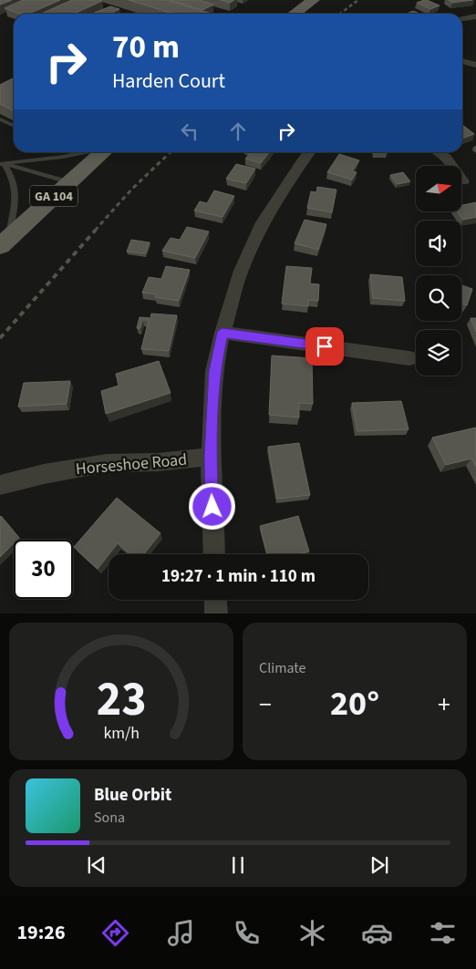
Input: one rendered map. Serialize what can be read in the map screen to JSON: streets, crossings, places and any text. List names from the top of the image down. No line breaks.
{"streets":{"main road":["GA 104"],"street":["Horseshoe Road"]},"north":"right","page":{"turn":["70 m","Harden Court"],"limit":"30","trip":"19:27 · 1 min · 110 m","tile":"Climate","heat":["−","20°","+"],"song":["Blue Orbit","Sona"],"tabs":"19:26","gauge":["23","km/h"]}}
